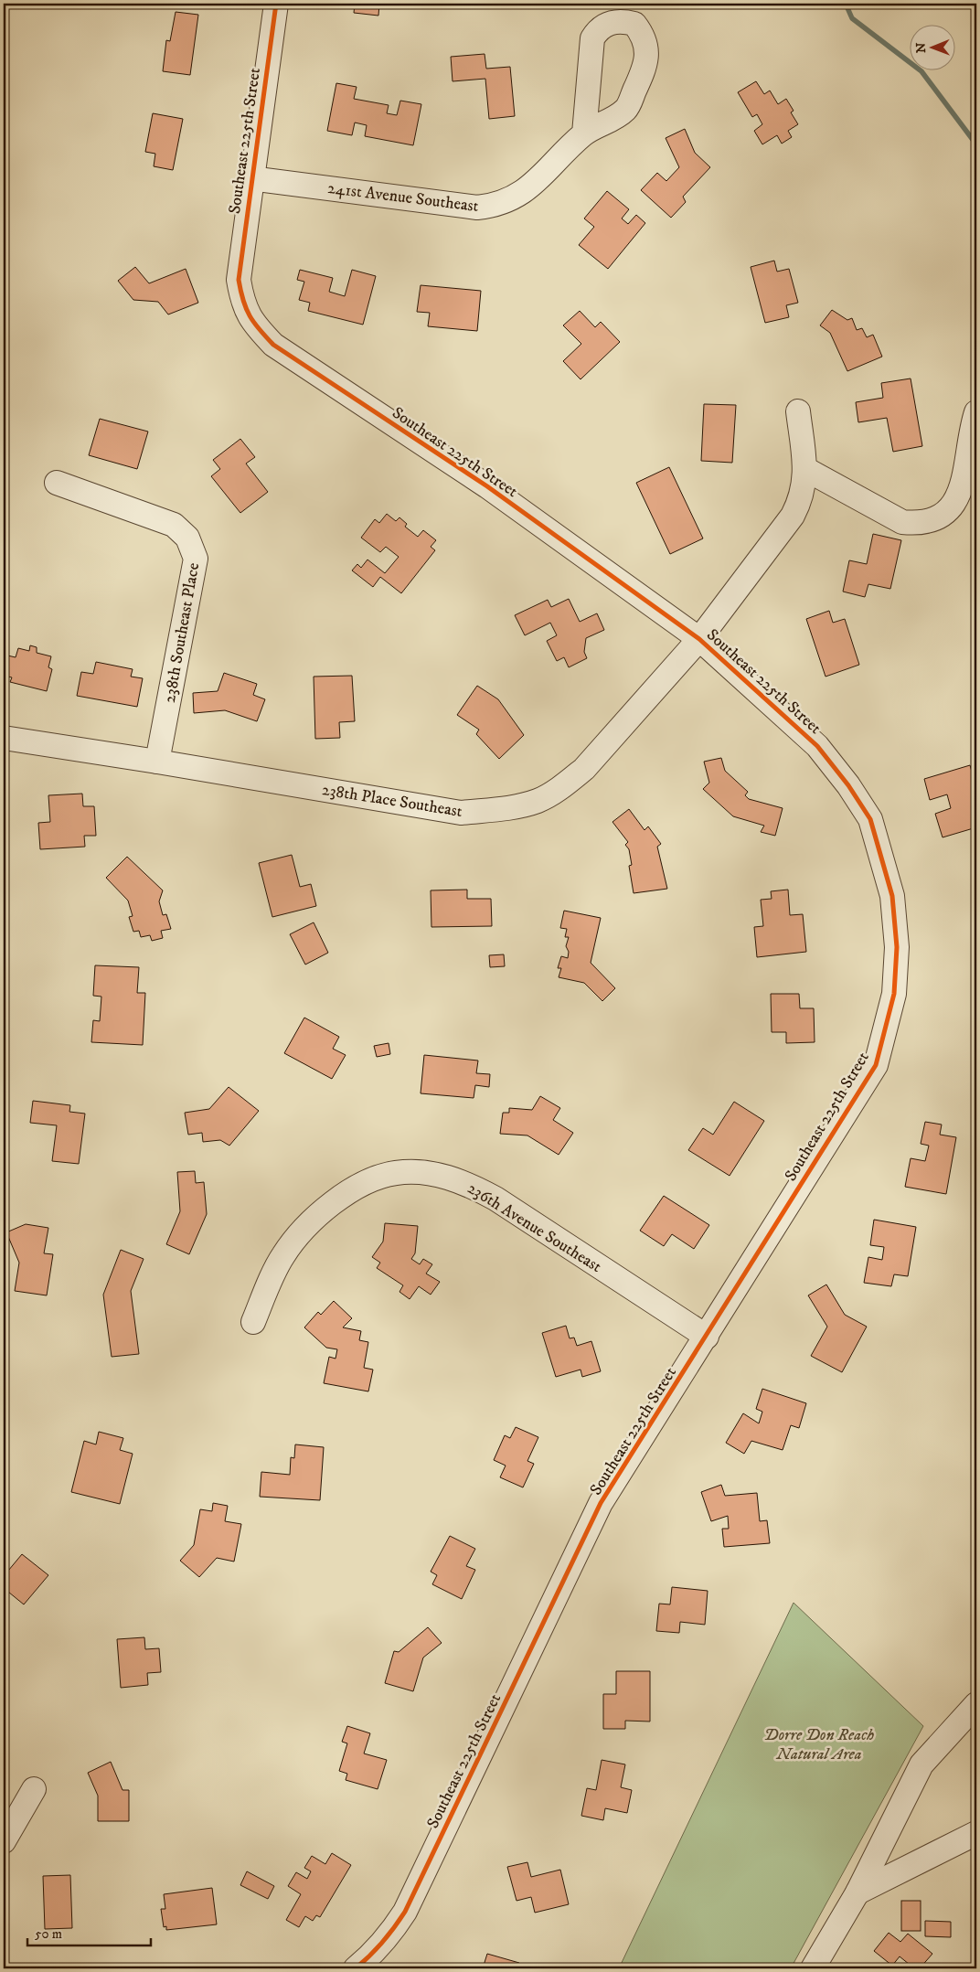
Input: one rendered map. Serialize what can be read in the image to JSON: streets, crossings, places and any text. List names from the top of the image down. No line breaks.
{"streets":{"street":["Southeast 225th Street","241st Avenue Southeast","238th Southeast Place","238th Place Southeast","236th Avenue Southeast"]},"crossings":[["Southeast 225th Street","241st Avenue Southeast"],["Southeast 225th Street","238th Place Southeast"],["Southeast 225th Street","236th Avenue Southeast"],["238th Southeast Place","238th Place Southeast"]],"parks":["Dorre Don Reach Natural Area"],"scale_bar":"50 m","north":"left"}
